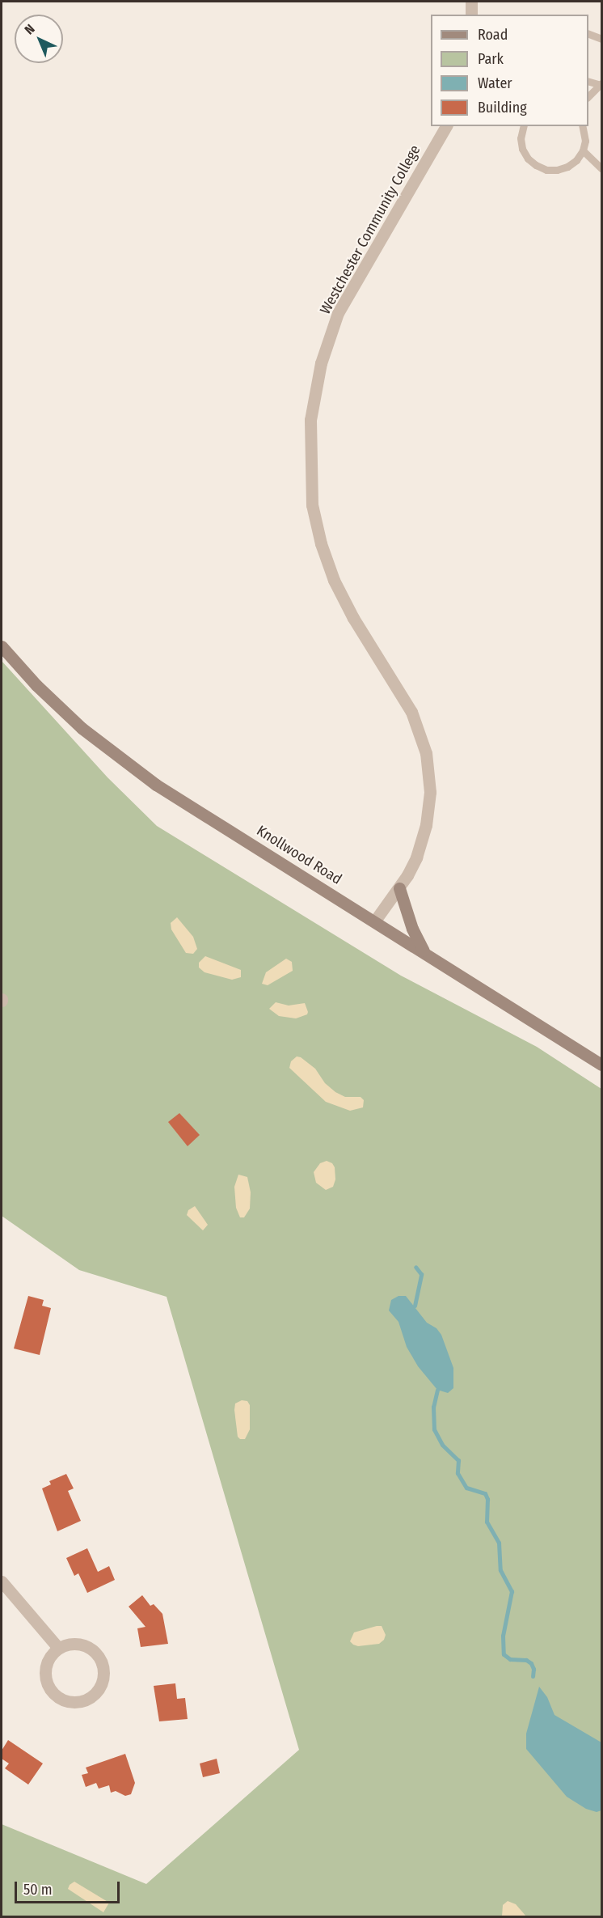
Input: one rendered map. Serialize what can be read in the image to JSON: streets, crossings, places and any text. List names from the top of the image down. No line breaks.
{"streets":{"main road":["Knollwood Road"],"street":["Westchester Community College"]},"crossings":[["Westchester Community College","Knollwood Road"]],"legend":["Road","Park","Water","Building"],"scale_bar":"50 m","north":"top left"}
